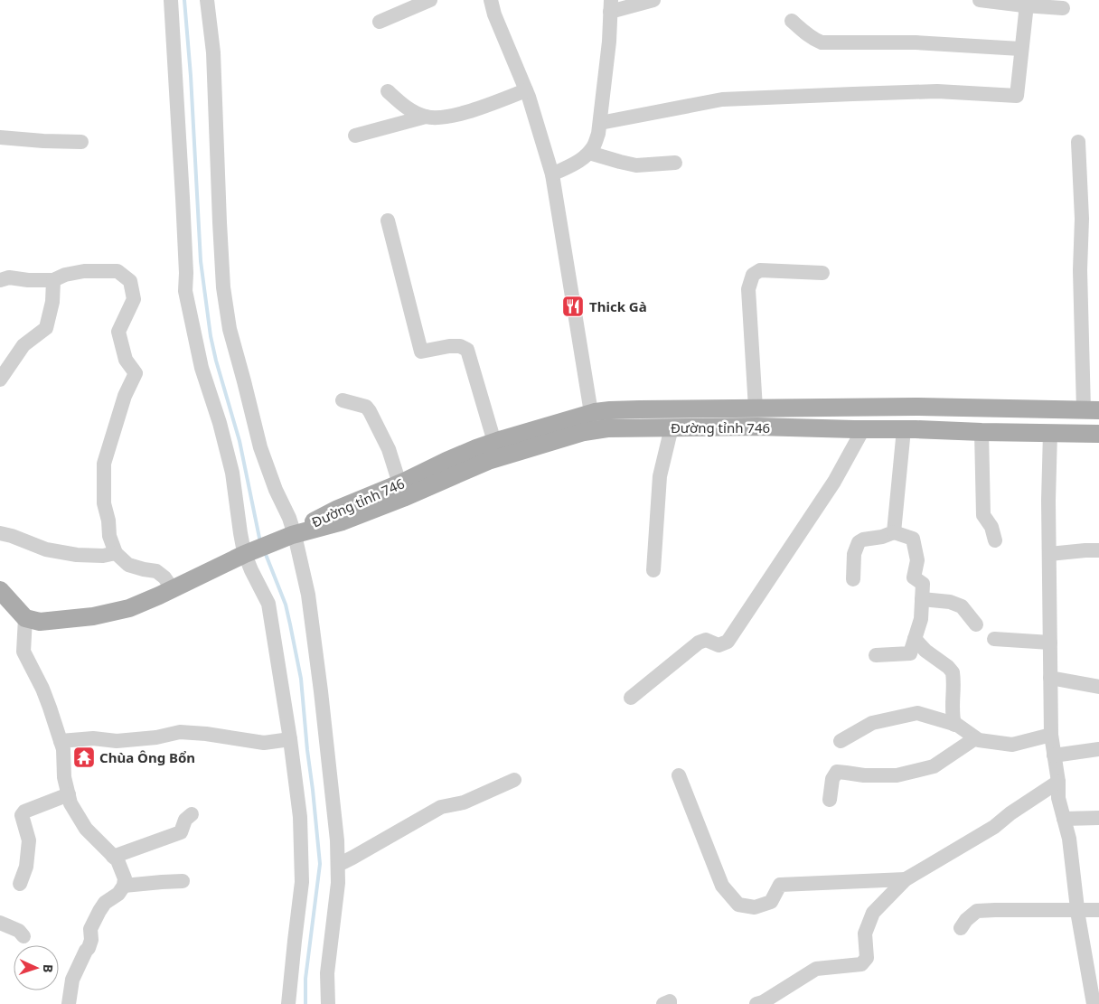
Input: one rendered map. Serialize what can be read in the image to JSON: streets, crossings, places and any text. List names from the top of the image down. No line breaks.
{"streets":{"main road":["Đường tỉnh 746"]},"places":{"restaurant":["Thick Gà"],"temple":["Chùa Ông Bổn"]},"north":"right"}
